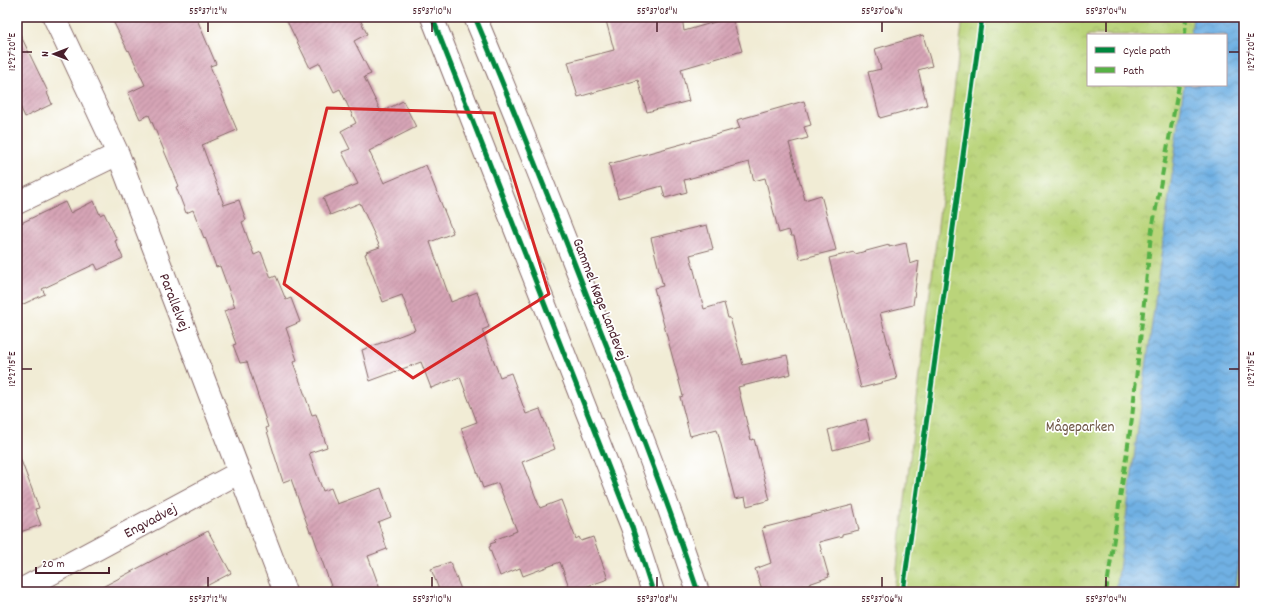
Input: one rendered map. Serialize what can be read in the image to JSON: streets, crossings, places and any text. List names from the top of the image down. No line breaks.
{"streets":{"main road":["Gammel Køge Landevej","Parallelvej","Engvadvej"]},"crossings":[["Parallelvej","Engvadvej"]],"parks":["Mågeparken"],"legend":["Cycle path","Path"],"scale_bar":"20 m","north":"left","coordinates":["55°37'12\"N","55°37'10\"N","55°37'08\"N","55°37'06\"N","55°37'04\"N","12°27'20\"E","12°27'15\"E"]}
